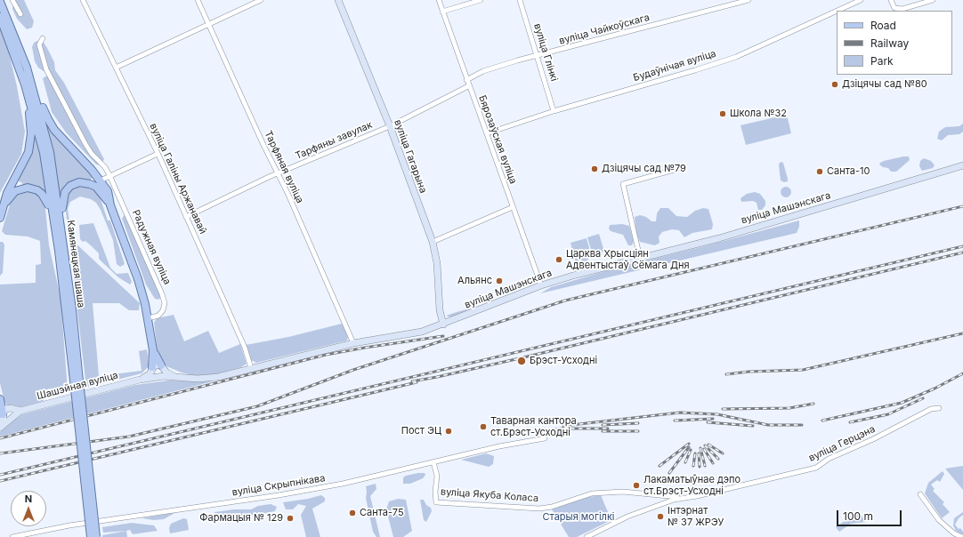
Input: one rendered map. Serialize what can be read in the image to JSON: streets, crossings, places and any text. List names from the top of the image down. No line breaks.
{"streets":{"main road":["вуліца Гагарына","вуліца Машэнскага","Камянецкая шаша","Шашэйная вуліца"],"street":["вуліца Чайкоўскага","вуліца Глінкі","Будаўнічая вуліца","Бярозаўская вуліца","Тарфяны завулак","Тарфяная вуліца","вуліца Галіны Аржанавай","Радужная вуліца","вуліца Герцэна","вуліца Скрыпнікава","вуліца Якуба Коласа"]},"crossings":[["вуліца Чайкоўскага","вуліца Глінкі"],["вуліца Чайкоўскага","Бярозаўская вуліца"],["вуліца Глінкі","Будаўнічая вуліца"],["Будаўнічая вуліца","Бярозаўская вуліца"],["Бярозаўская вуліца","Тарфяны завулак"],["Бярозаўская вуліца","вуліца Машэнскага"],["Тарфяны завулак","вуліца Гагарына"],["Тарфяны завулак","Тарфяная вуліца"],["Тарфяны завулак","вуліца Галіны Аржанавай"],["вуліца Гагарына","вуліца Машэнскага"],["Тарфяная вуліца","вуліца Машэнскага"],["вуліца Галіны Аржанавай","вуліца Машэнскага"],["вуліца Машэнскага","Шашэйная вуліца"],["вуліца Герцэна","вуліца Якуба Коласа"],["вуліца Скрыпнікава","вуліца Якуба Коласа"]],"parks":["Старыя могілкі"],"places":["Дзіцячы сад №80","Школа №32","Дзіцячы сад №79","Санта-10","Царква Хрысціян Адвентыстаў Сёмага Дня","Альянс","Брэст-Усходні","Таварная кантора ст.Брэст-Усходні","Пост ЭЦ","Лакаматыўнае дэпо ст.Брэст-Усходні","Санта-75","Інтэрнат № 37 ЖРЭУ","Фармацыя № 129"],"legend":["Road","Railway","Park"],"scale_bar":"100 m","north":"top"}
